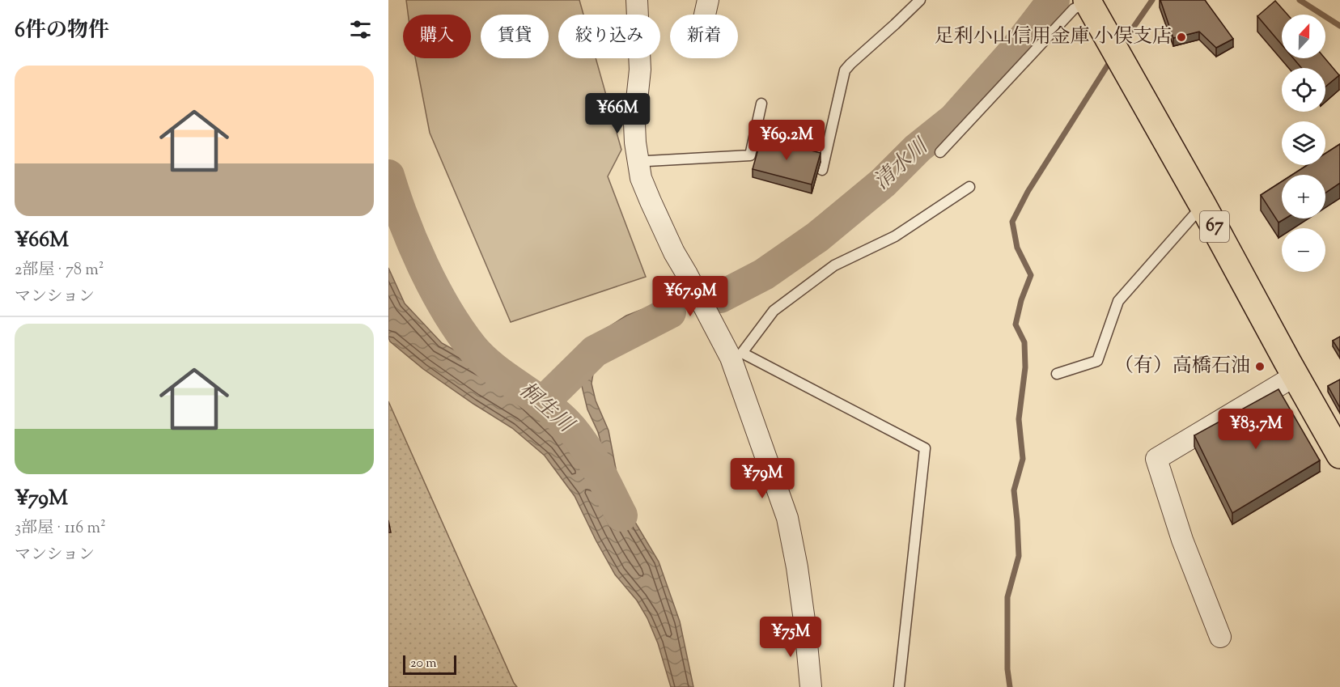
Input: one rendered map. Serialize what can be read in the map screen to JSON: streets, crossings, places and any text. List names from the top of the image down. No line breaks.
{"streets":{"main road":["67"]},"water":["清水川","桐生川"],"places":["足利小山信用金庫 小俣支店","（有）高橋石油"],"scale_bar":"20 m","north":"top","page":{"heading":"6件の物件","map_buttons":["+","−"],"chip":["購入","賃貸","絞り込み","新着"],"list":[{"name":"¥66M","note":"2部屋 · 78 m² · マンション"},{"name":"¥79M","note":"3部屋 · 116 m² · マンション"}],"price":["¥66M","¥69.2M","¥67.9M","¥83.7M","¥79M","¥75M"],"scale":"20 m"}}
